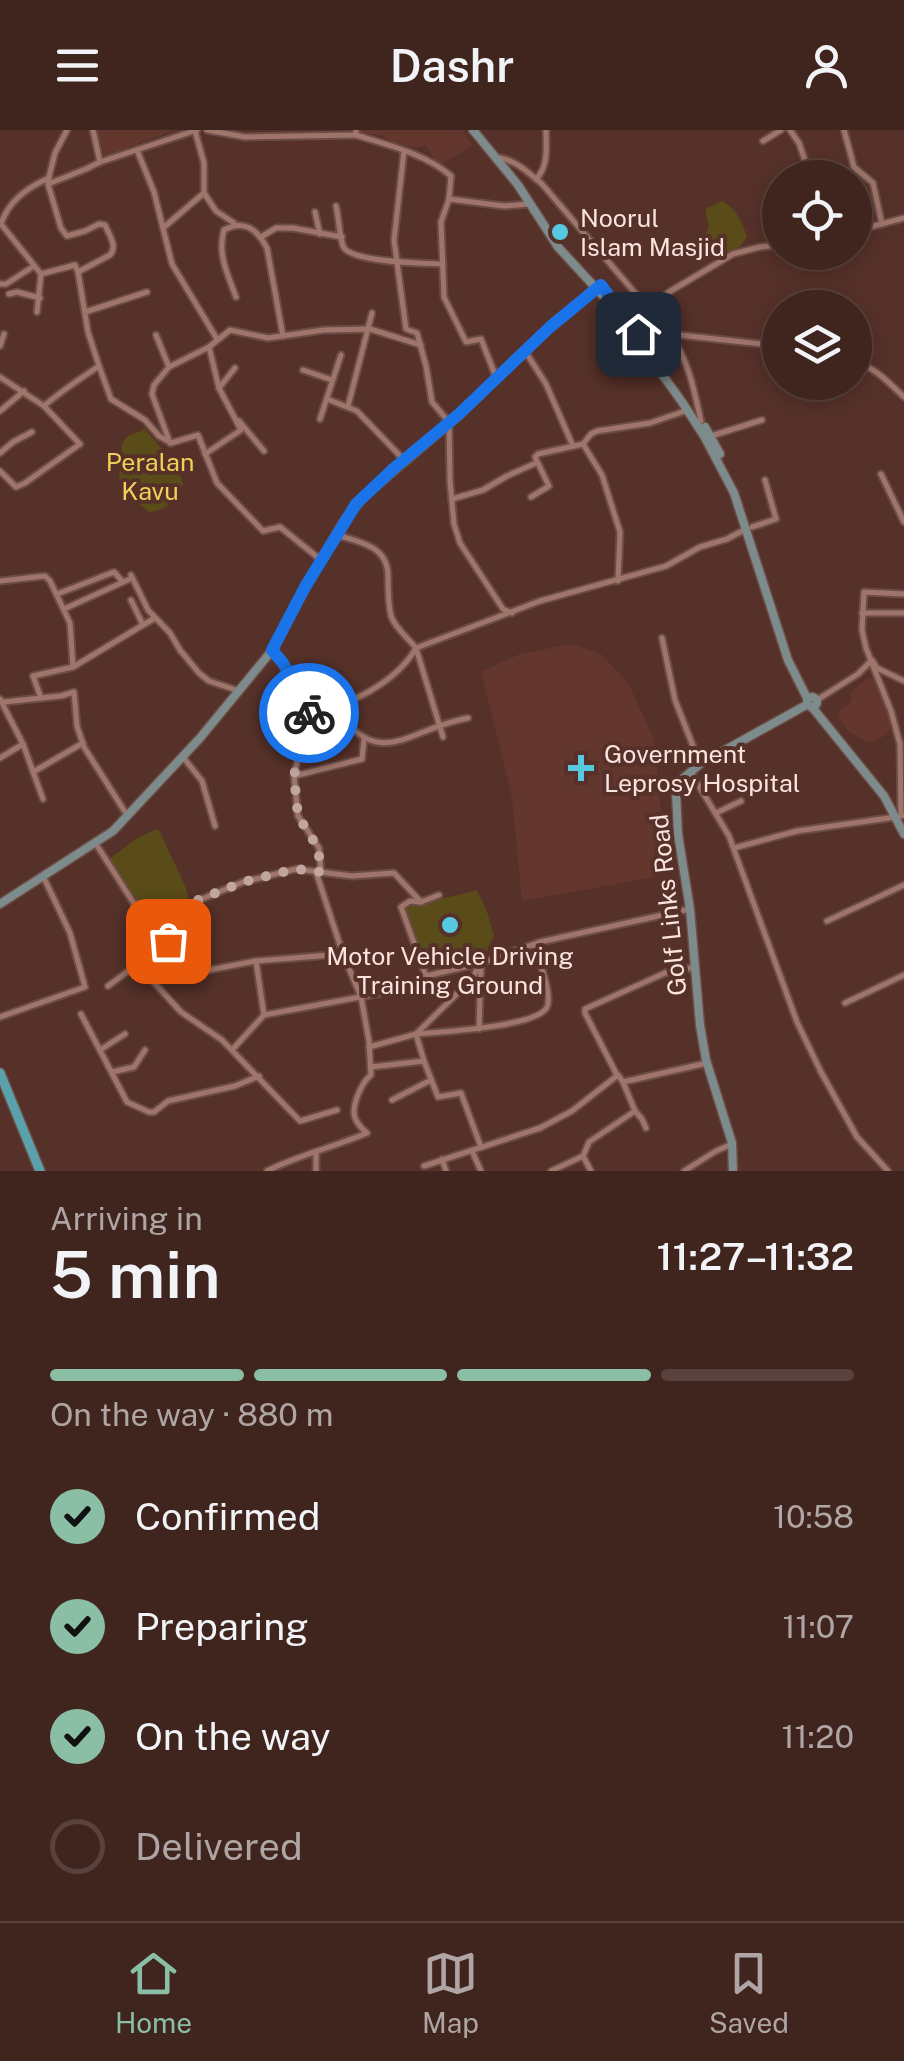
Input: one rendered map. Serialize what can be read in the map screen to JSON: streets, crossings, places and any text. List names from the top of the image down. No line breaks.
{"streets":{"main road":["Golf Links Road"]},"parks":["Peralan Kavu"],"places":{"other":["Noorul Islam Masjid","Motor Vehicle Driving Training Ground"],"health":["Government Leprosy Hospital"]},"page":{"header":"Dashr","heading":["5 min","Arriving in","11:27–11:32"],"bar":"On the way · 880 m","list":[["Confirmed","10:58"],["Preparing","11:07"],["On the way","11:20"],"Delivered"],"tabs":["Home","Map","Saved"]}}
